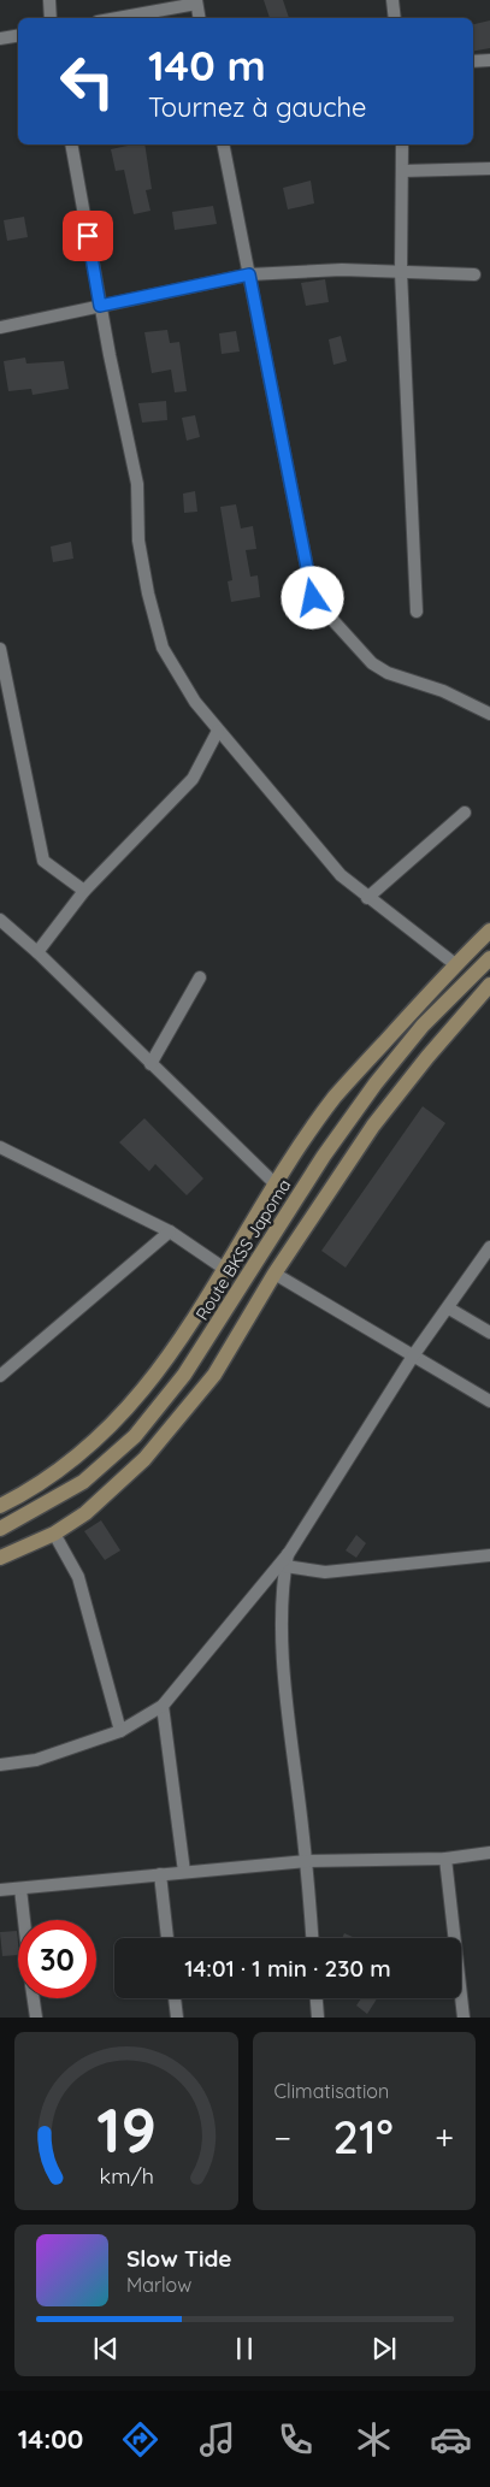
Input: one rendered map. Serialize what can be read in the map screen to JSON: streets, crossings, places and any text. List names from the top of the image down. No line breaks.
{"streets":{"main road":["Route BKSS Japoma"]},"page":{"turn":["140 m","Tournez à gauche"],"limit":"30","trip":"14:01 · 1 min · 230 m","tile":"Climatisation","heat":["−","21°","+"],"song":["Slow Tide","Marlow"],"tabs":"14:00","gauge":["19","km/h"]}}
